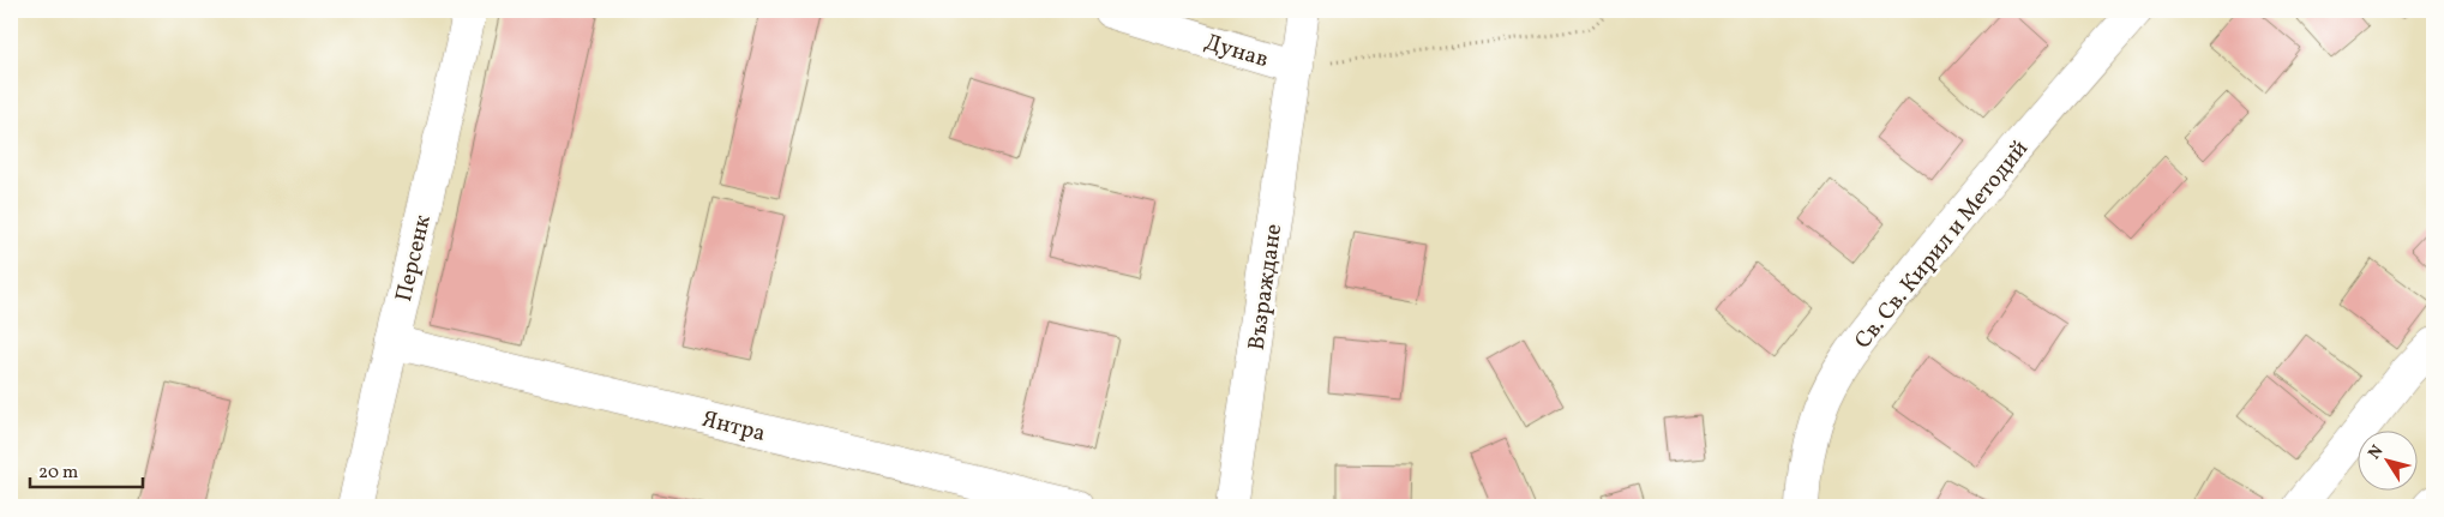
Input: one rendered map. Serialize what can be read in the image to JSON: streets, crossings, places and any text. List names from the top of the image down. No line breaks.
{"streets":{"street":["Дунав","Св. Св. Кирил и Методий","Персенк","Възраждане","Янтра"]},"crossings":[["Дунав","Възраждане"],["Персенк","Янтра"]],"scale_bar":"20 m","north":"top left"}
